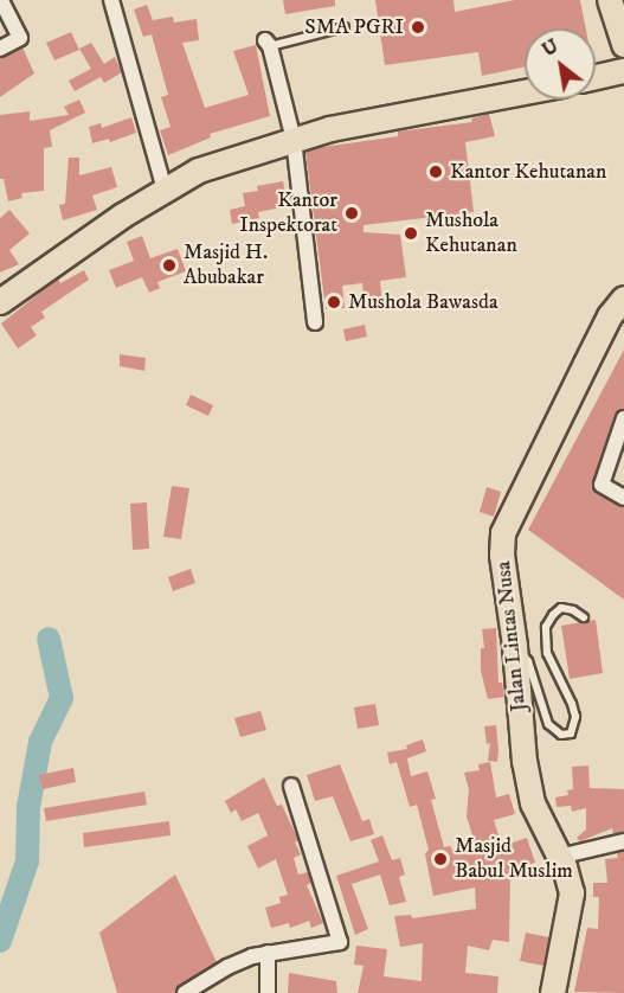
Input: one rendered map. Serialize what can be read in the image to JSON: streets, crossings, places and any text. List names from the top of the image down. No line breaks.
{"streets":{"highway":["Jalan Lintas Nusa"]},"places":["SMA PGRI","Kantor Kehutanan","Kantor Inspektorat","Mushola Kehutanan","Masjid H. Abubakar","Mushola Bawasda","Masjid Babul Muslim"],"north":"top left"}
